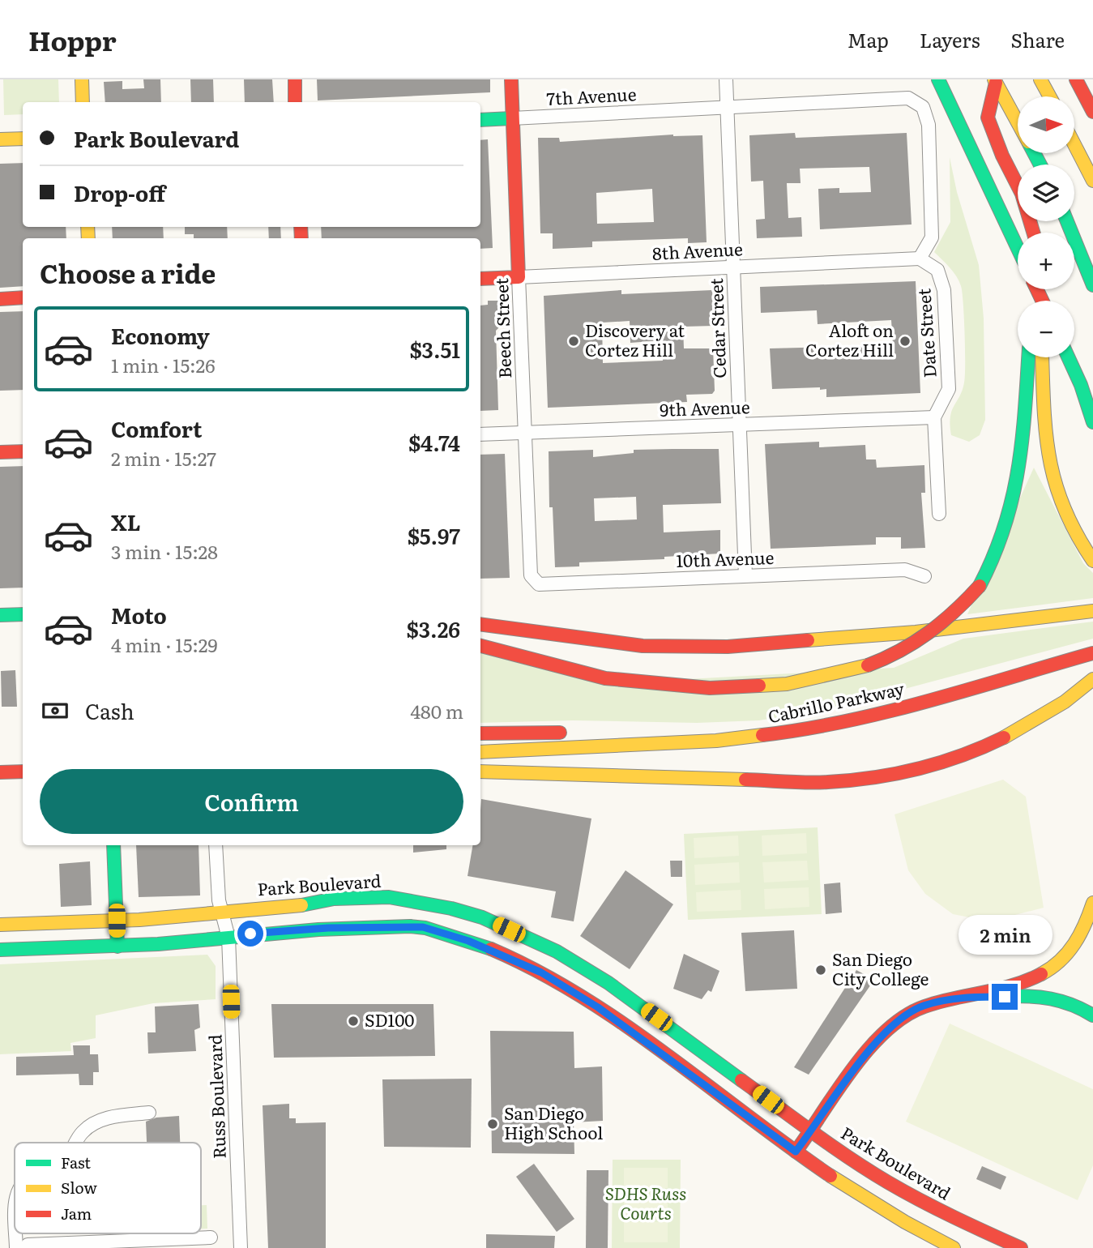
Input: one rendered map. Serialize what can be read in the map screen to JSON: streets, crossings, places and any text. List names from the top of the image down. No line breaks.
{"streets":{"main road":["7th Avenue","8th Avenue","Beech Street","Cabrillo Parkway","Park Boulevard"],"street":["Cedar Street","Date Street","9th Avenue","10th Avenue","Russ Boulevard"]},"crossings":[["7th Avenue","8th Avenue"],["7th Avenue","Beech Street"],["7th Avenue","Cedar Street"],["7th Avenue","Date Street"],["8th Avenue","Beech Street"],["8th Avenue","Cedar Street"],["8th Avenue","Date Street"],["Beech Street","9th Avenue"],["Beech Street","10th Avenue"],["Cedar Street","9th Avenue"],["Cedar Street","10th Avenue"],["Date Street","9th Avenue"],["Park Boulevard","Russ Boulevard"]],"parks":["SDHS Russ Courts"],"places":["Discovery at Cortez Hill","Aloft on Cortez Hill","San Diego City College","SD100","San Diego High School"],"legend":["Fast","Slow","Jam"],"north":"right","page":{"header":"Hoppr","nav":["Map","Layers","Share"],"map_buttons":["+","−"],"banner":["Park Boulevard","Drop-off"],"heading":"Choose a ride","list":[{"name":"Economy","note":"1 min · 15:26","value":"$3.51"},{"name":"Comfort","note":"2 min · 15:27","value":"$4.74"},{"name":"XL","note":"3 min · 15:28","value":"$5.97"},{"name":"Moto","note":"4 min · 15:29","value":"$3.26"}],"pay":["Cash","480 m"],"buttons":"Confirm","bubble":"2 min"}}
